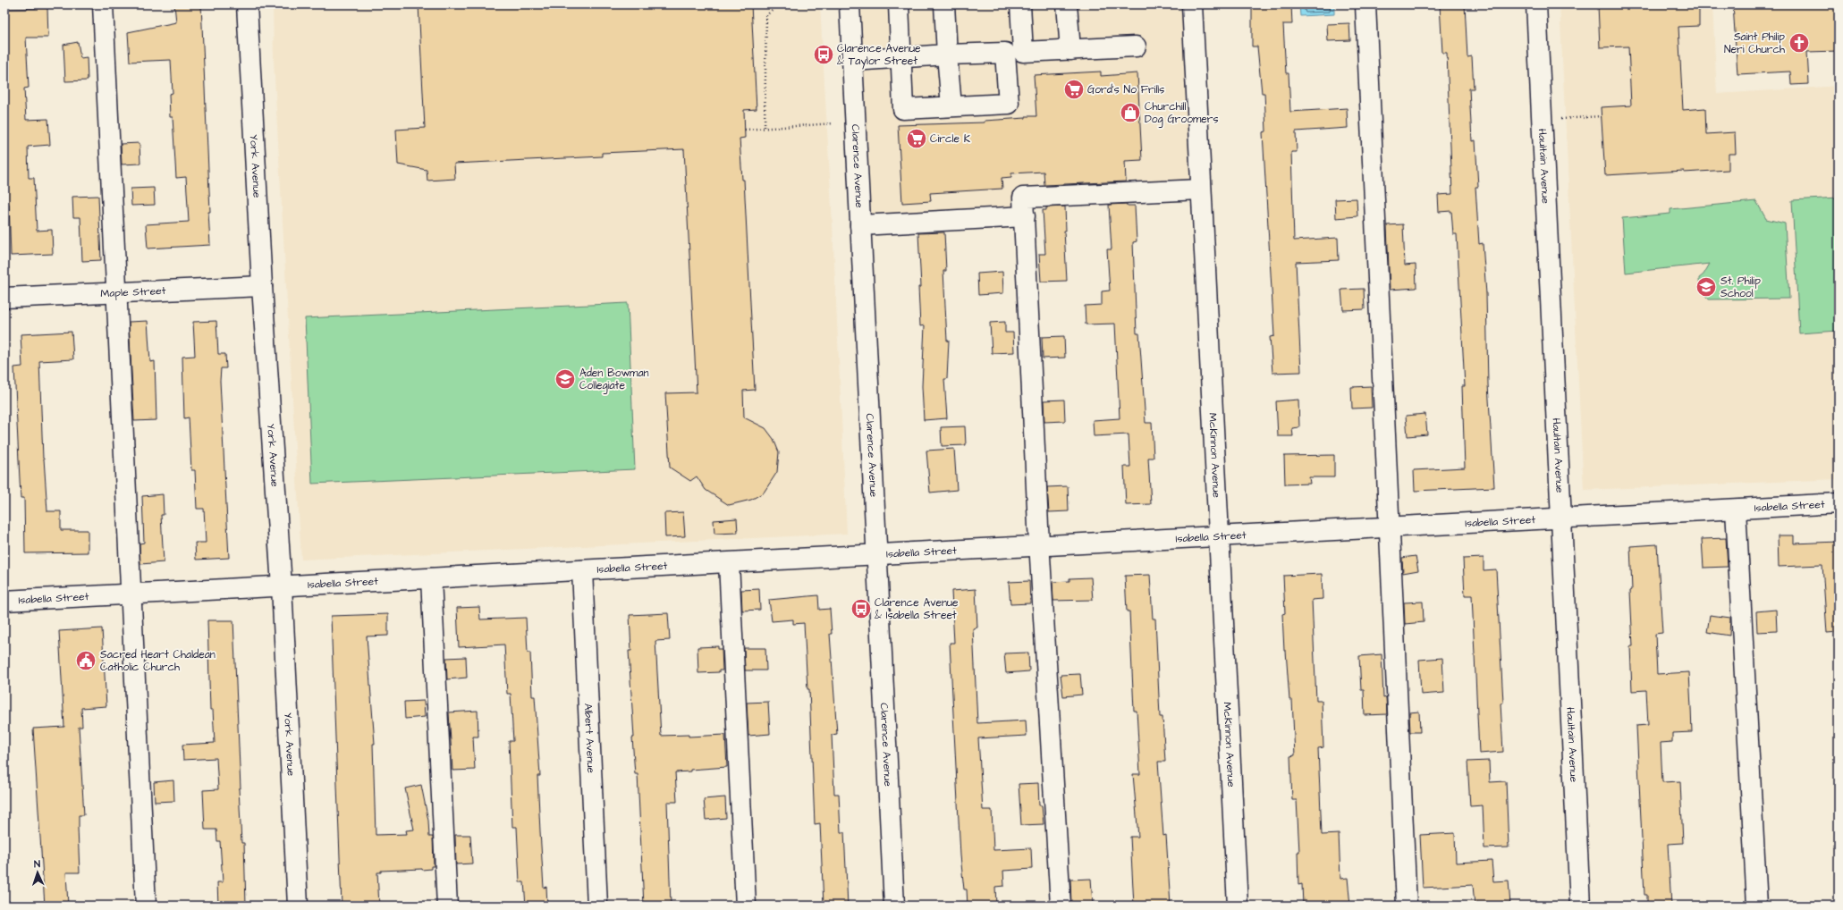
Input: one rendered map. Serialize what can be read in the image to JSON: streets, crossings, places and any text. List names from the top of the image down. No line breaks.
{"streets":{"street":["Clarence Avenue","Haultain Avenue","York Avenue","Maple Street","McKinnon Avenue","Isabella Street","Albert Avenue"]},"crossings":[["Clarence Avenue","Isabella Street"],["Haultain Avenue","Isabella Street"],["York Avenue","Maple Street"],["York Avenue","Isabella Street"],["McKinnon Avenue","Isabella Street"],["Isabella Street","Albert Avenue"]],"places":{"church":["Saint Philip Neri Church"],"bus stop":["Clarence Avenue & Taylor Street","Clarence Avenue & Isabella Street"],"supermarket":["Gord's No Frills","Circle K"],"shop":["Churchill Dog Groomers"],"school or university":["St. Philip School","Aden Bowman Collegiate"],"public building":["Sacred Heart Chaldean Catholic Church"]},"north":"top"}
